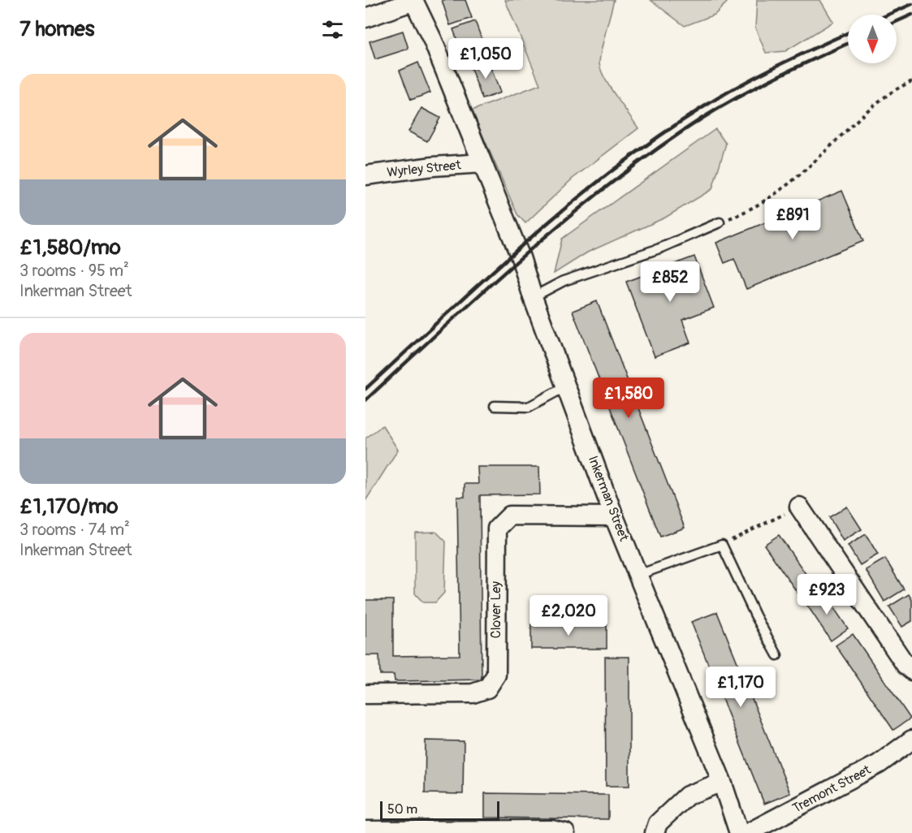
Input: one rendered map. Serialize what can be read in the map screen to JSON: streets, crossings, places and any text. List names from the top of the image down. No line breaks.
{"streets":{"street":["Wyrley Street","Inkerman Street","Clover Ley","Tremont Street"]},"crossings":[["Wyrley Street","Inkerman Street"],["Inkerman Street","Clover Ley"]],"scale_bar":"50 m","north":"bottom","page":{"heading":"7 homes","price":["£1,050","£891","£852","£1,580","£923","£2,020","£1,170"],"list":[{"name":"£1,580/mo","note":"3 rooms · 95 m² · Inkerman Street"},{"name":"£1,170/mo","note":"3 rooms · 74 m² · Inkerman Street"}],"scale":"50 m"}}
